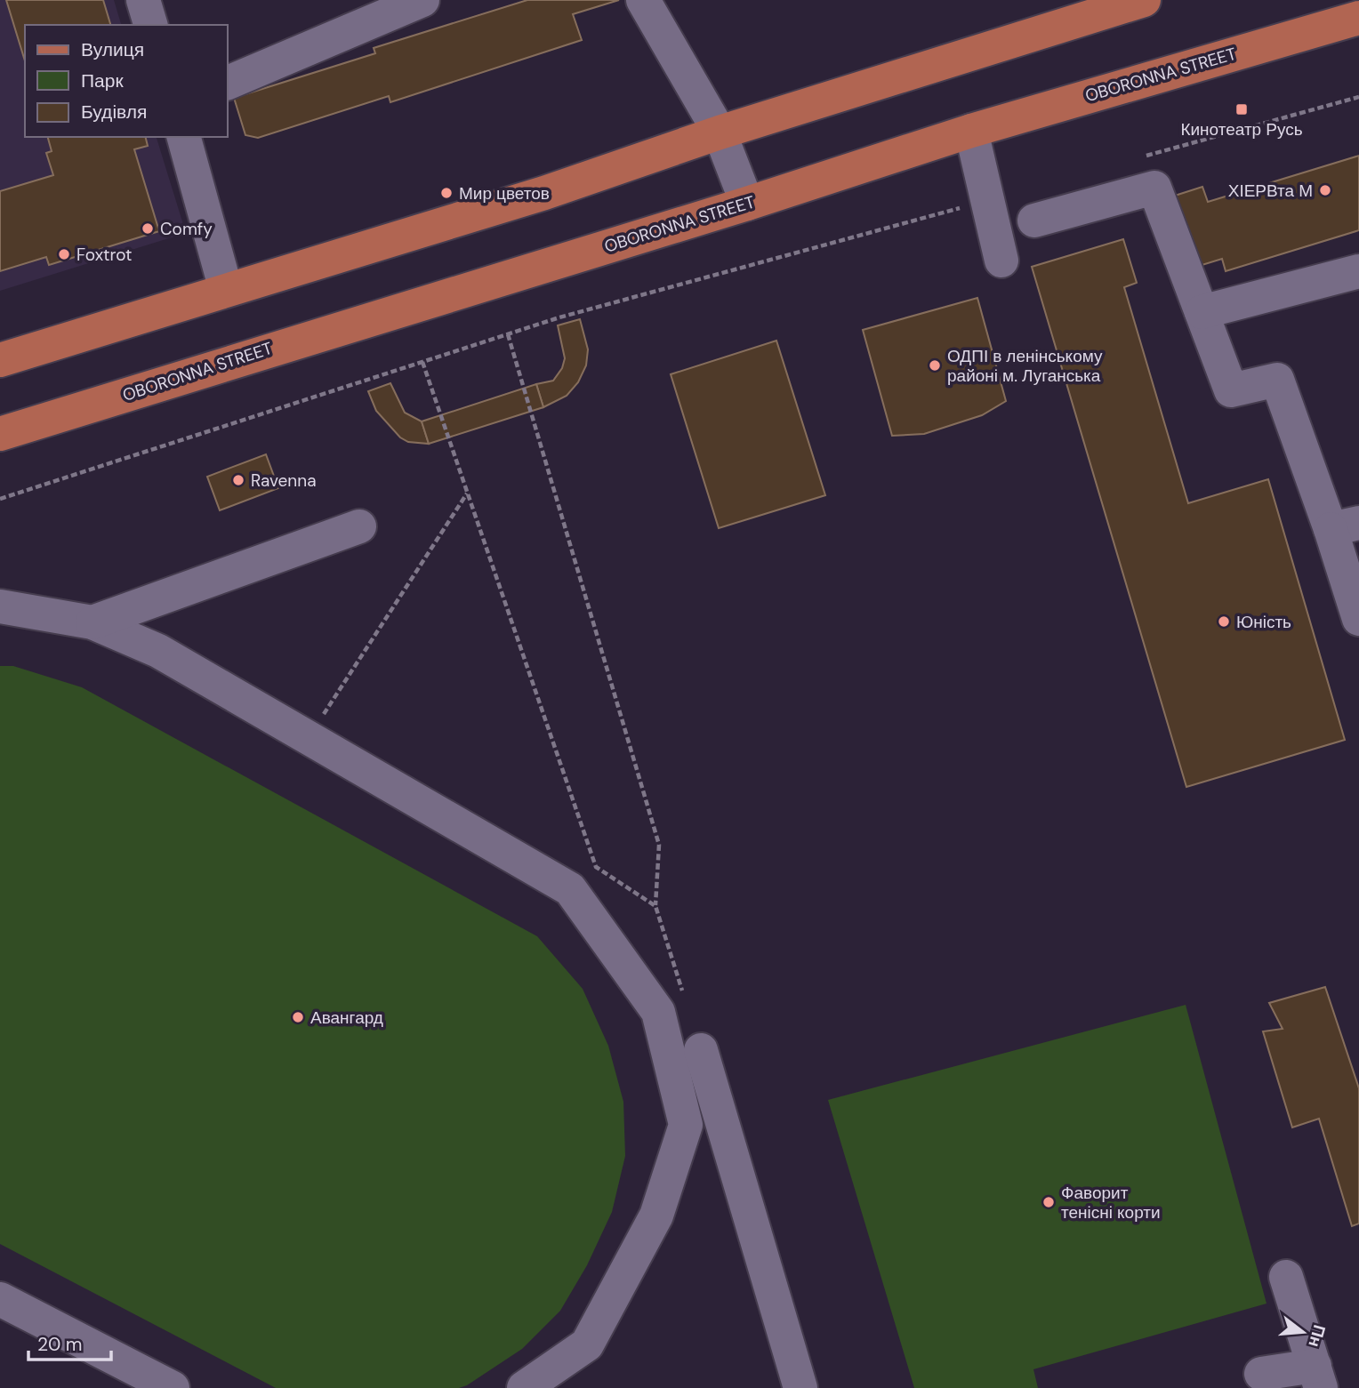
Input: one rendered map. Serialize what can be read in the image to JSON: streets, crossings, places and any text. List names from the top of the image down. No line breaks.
{"streets":{"main road":["OBORONNA STREET"]},"places":{"transit":["Кинотеатр Русь"],"other":["ХІЕРВта М","Мир цветов","Comfy","Foxtrot","ОДПІ в ленінському районі м. Луганська","Ravenna","Юність","Авангард","Фаворит тенісні корти"]},"legend":["Вулиця","Парк","Будівля"],"scale_bar":"20 m","north":"right"}
